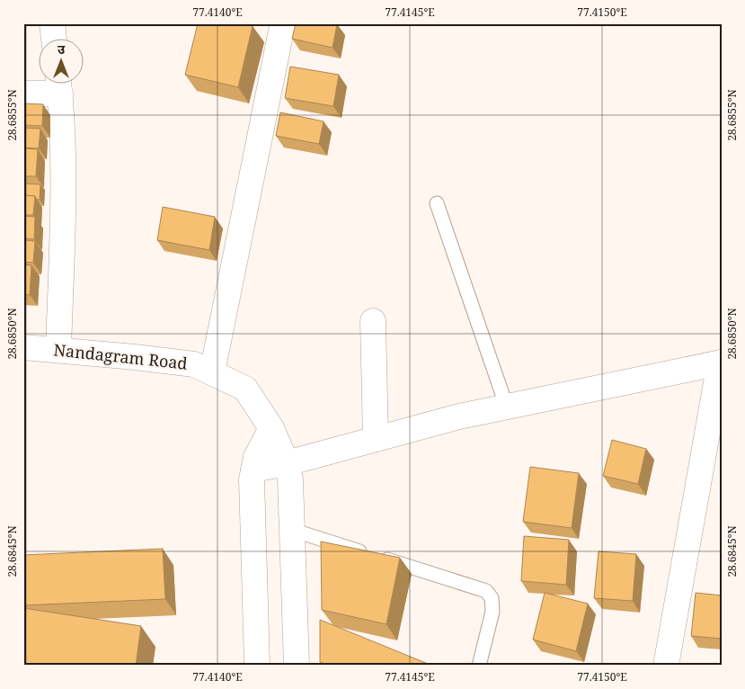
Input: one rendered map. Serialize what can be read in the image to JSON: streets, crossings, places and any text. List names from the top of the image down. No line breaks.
{"streets":{"street":["Nandagram Road"]},"north":"top","coordinates":["77.4140°E","77.4145°E","77.4150°E","28.6855°N","28.6850°N","28.6845°N"]}
